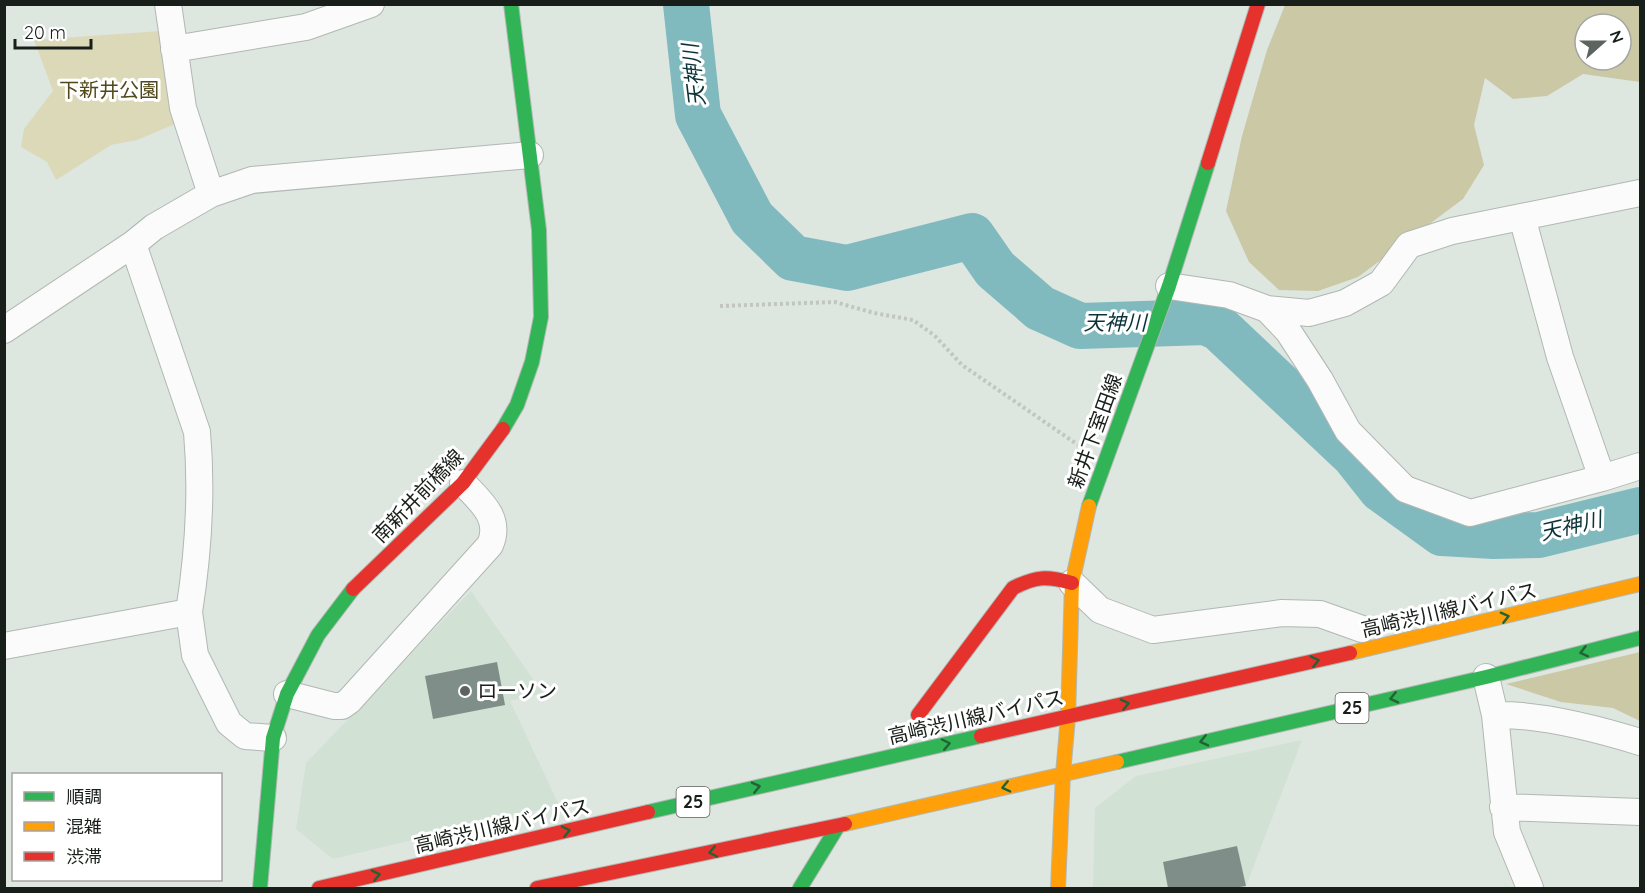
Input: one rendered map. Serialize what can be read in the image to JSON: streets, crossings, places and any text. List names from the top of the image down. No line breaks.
{"streets":{"main road":["新井下室田線","南新井前橋線","高崎渋川線バイパス","25"]},"crossings":[["新井下室田線","高崎渋川線バイパス"],["新井下室田線","25"]],"water":["天神川"],"parks":["下新井公園"],"places":["ローソン"],"legend":["順調","混雑","渋滞"],"scale_bar":"20 m","north":"right"}
